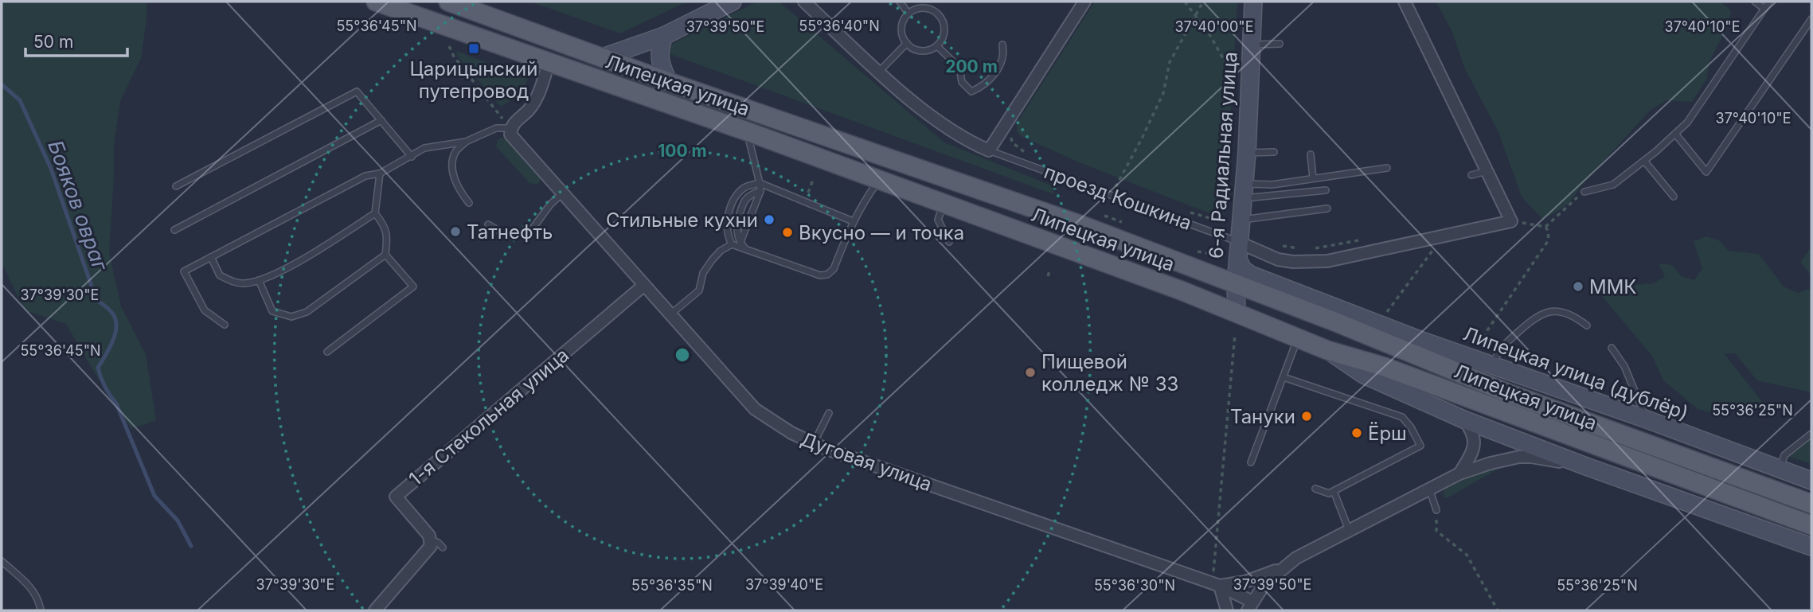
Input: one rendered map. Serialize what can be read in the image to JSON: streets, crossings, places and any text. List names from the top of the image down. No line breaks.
{"streets":{"main road":["Липецкая улица","6-я Радиальная улица","Липецкая улица (дублёр)"],"street":["проезд Кошкина","1-я Стекольная улица","Дуговая улица"]},"crossings":[["Липецкая улица","6-я Радиальная улица"],["Липецкая улица","Липецкая улица (дублёр)"],["6-я Радиальная улица","проезд Кошкина"],["6-я Радиальная улица","Липецкая улица (дублёр)"],["1-я Стекольная улица","Дуговая улица"]],"water":["Бояков овраг"],"places":{"transit":["Царицынский путепровод"],"other":["Стильные кухни","Татнефть","Вкусно — и точка","ММК","Пищевой колледж № 33","Тануки","Ёрш"]},"scale_bar":"50 m","coordinates":["55°36'45\"N","55°36'40\"N","37°39'50\"E","37°40'10\"E","37°40'00\"E","37°39'30\"E","55°36'25\"N","37°39'40\"E","55°36'35\"N","55°36'30\"N"],"rings":["200 m","100 m"]}
